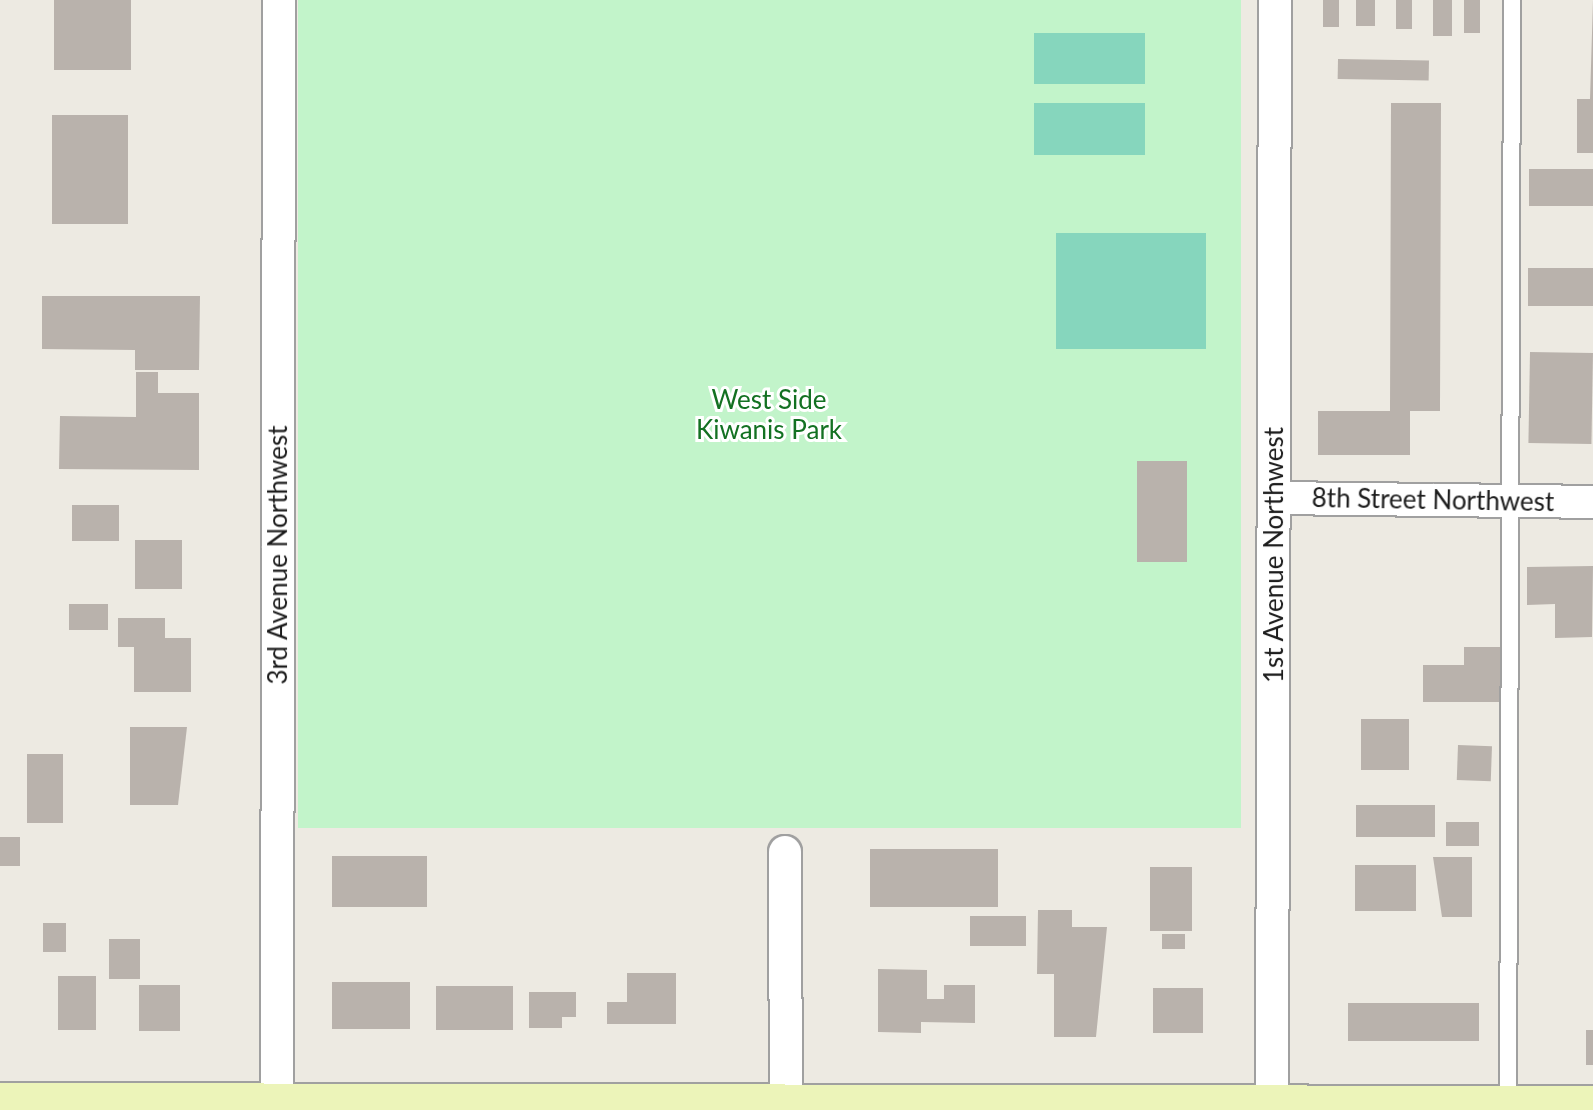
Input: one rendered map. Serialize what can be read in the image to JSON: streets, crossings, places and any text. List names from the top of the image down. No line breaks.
{"streets":{"street":["8th Street Northwest","3rd Avenue Northwest","1st Avenue Northwest"]},"crossings":[["8th Street Northwest","1st Avenue Northwest"]],"parks":["West Side Kiwanis Park"]}
